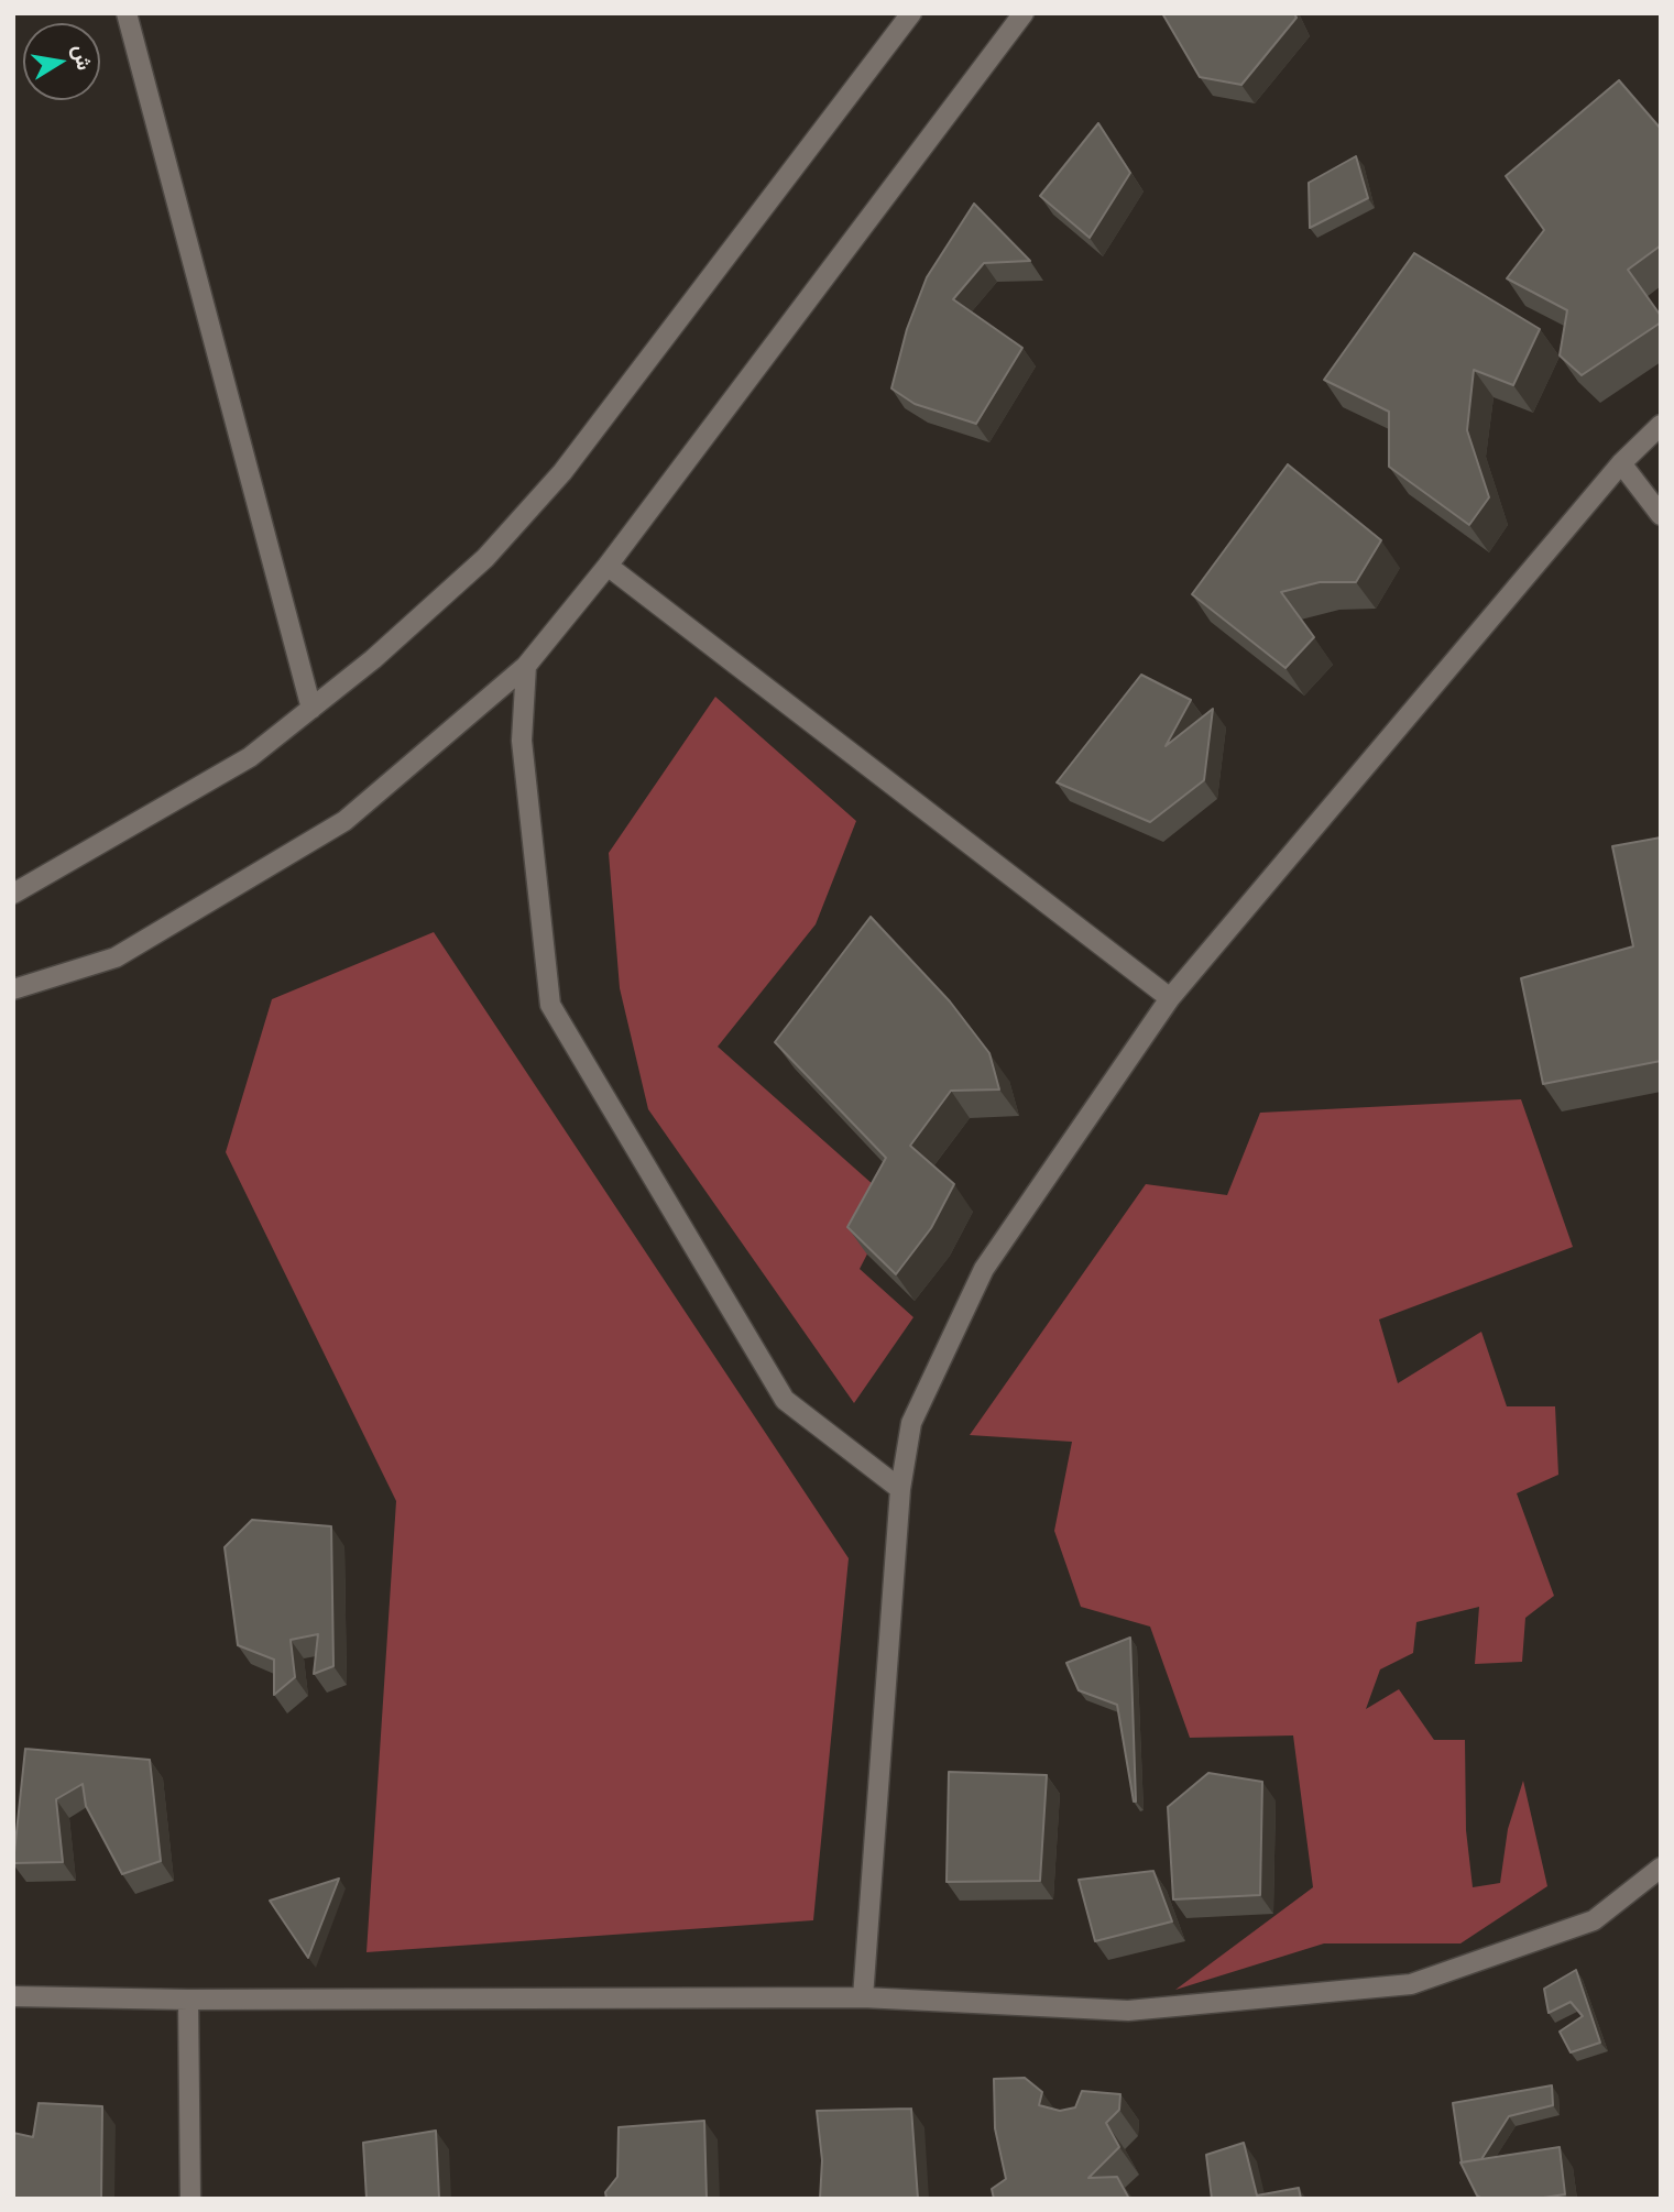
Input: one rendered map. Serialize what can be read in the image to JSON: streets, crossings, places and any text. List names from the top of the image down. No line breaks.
{"north":"right"}
